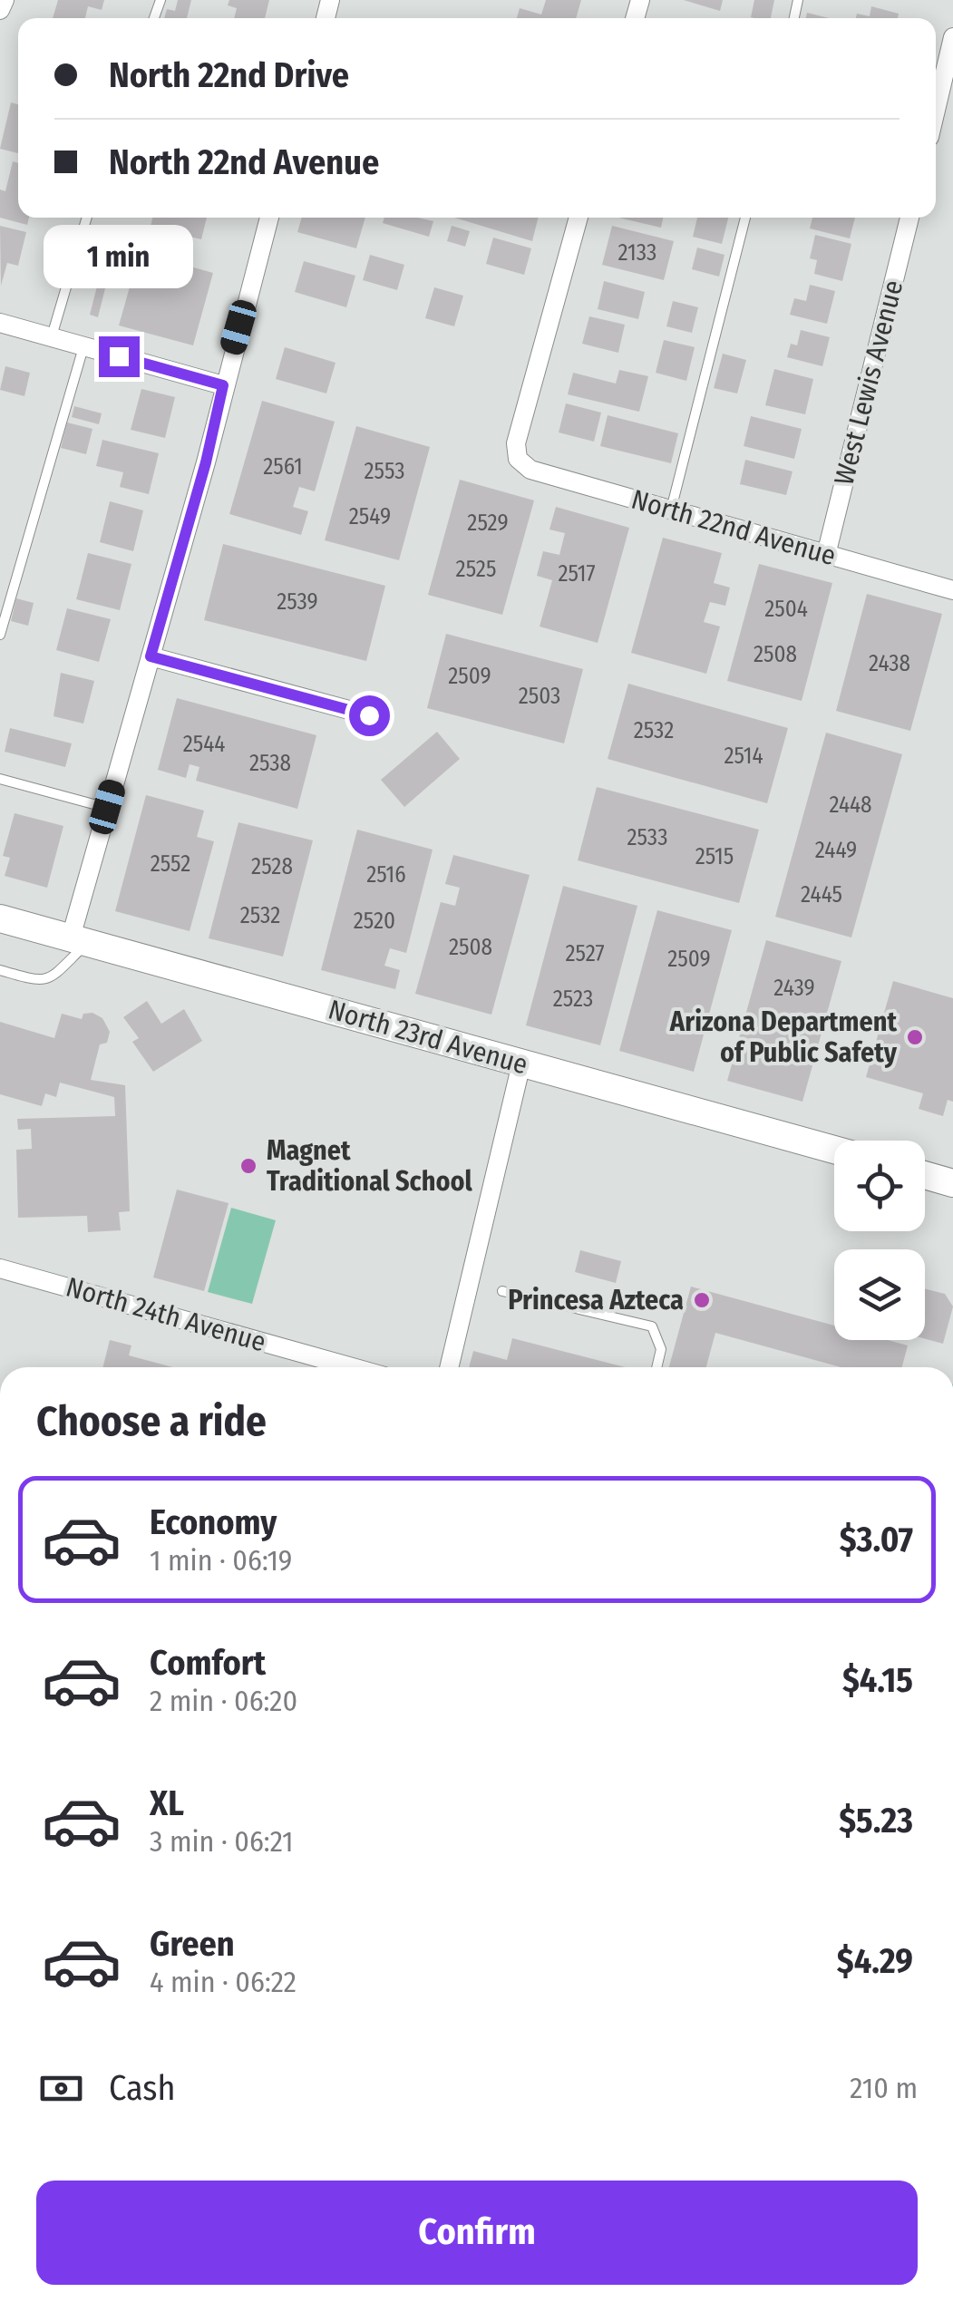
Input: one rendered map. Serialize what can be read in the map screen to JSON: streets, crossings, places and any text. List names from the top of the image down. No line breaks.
{"streets":{"street":["West Lewis Avenue","North 22nd Avenue","North 23rd Avenue","North 24th Avenue"]},"crossings":[["West Lewis Avenue","North 22nd Avenue"]],"places":["Arizona Department of Public Safety","Magnet Traditional School","Princesa Azteca"],"house_numbers":["2133","2561","2553","2549","2529","2525","2517","2539","2504","2508","2438","2509","2503","2532","2544","2514","2538","2448","2533","2449","2515","2552","2528","2516","2445","2532","2520","2508","2527","2509","2439","2523"],"page":{"banner":["North 22nd Drive","North 22nd Avenue"],"bubble":"1 min","heading":"Choose a ride","list":[{"name":"Economy","note":"1 min · 06:19","value":"$3.07"},{"name":"Comfort","note":"2 min · 06:20","value":"$4.15"},{"name":"XL","note":"3 min · 06:21","value":"$5.23"},{"name":"Green","note":"4 min · 06:22","value":"$4.29"}],"pay":["Cash","210 m"],"buttons":"Confirm"}}
